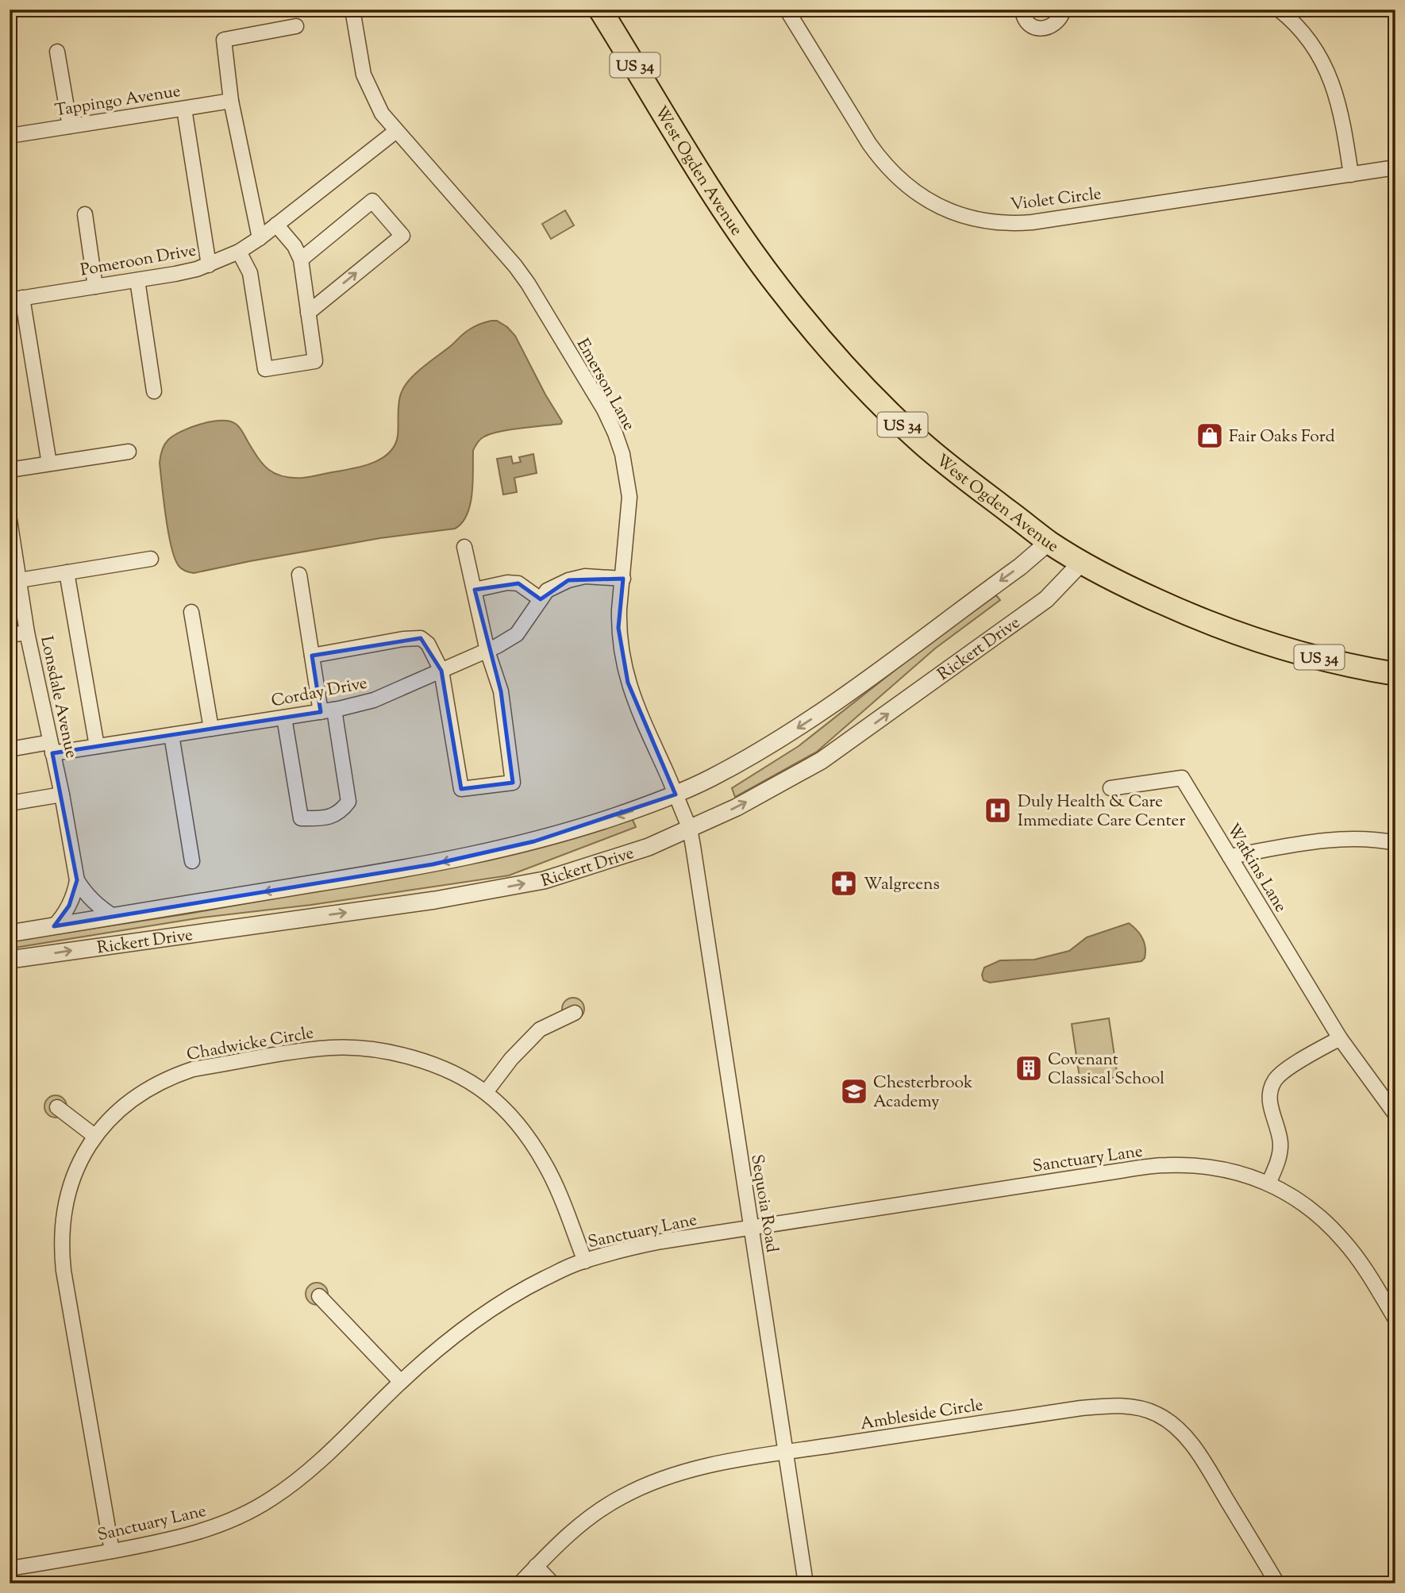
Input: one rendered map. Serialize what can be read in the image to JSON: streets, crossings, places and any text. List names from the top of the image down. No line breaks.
{"streets":{"main road":["US 34","West Ogden Avenue"],"street":["Tappingo Avenue","Violet Circle","Pomeroon Drive","Emerson Lane","Rickert Drive","Corday Drive","Lonsdale Avenue","Watkins Lane","Chadwicke Circle","Sanctuary Lane","Sequoia Road","Ambleside Circle"]},"crossings":[["West Ogden Avenue","Rickert Drive"],["Pomeroon Drive","Emerson Lane"],["Emerson Lane","Rickert Drive"],["Emerson Lane","Corday Drive"],["Emerson Lane","Sequoia Road"],["Rickert Drive","Lonsdale Avenue"],["Rickert Drive","Sequoia Road"],["Corday Drive","Lonsdale Avenue"],["Chadwicke Circle","Sanctuary Lane"],["Sanctuary Lane","Sequoia Road"],["Sequoia Road","Ambleside Circle"]],"places":{"shop":["Fair Oaks Ford"],"hospital":["Duly Health & Care Immediate Care Center"],"pharmacy":["Walgreens"],"building":["Covenant Classical School"],"school or university":["Chesterbrook Academy"]}}
